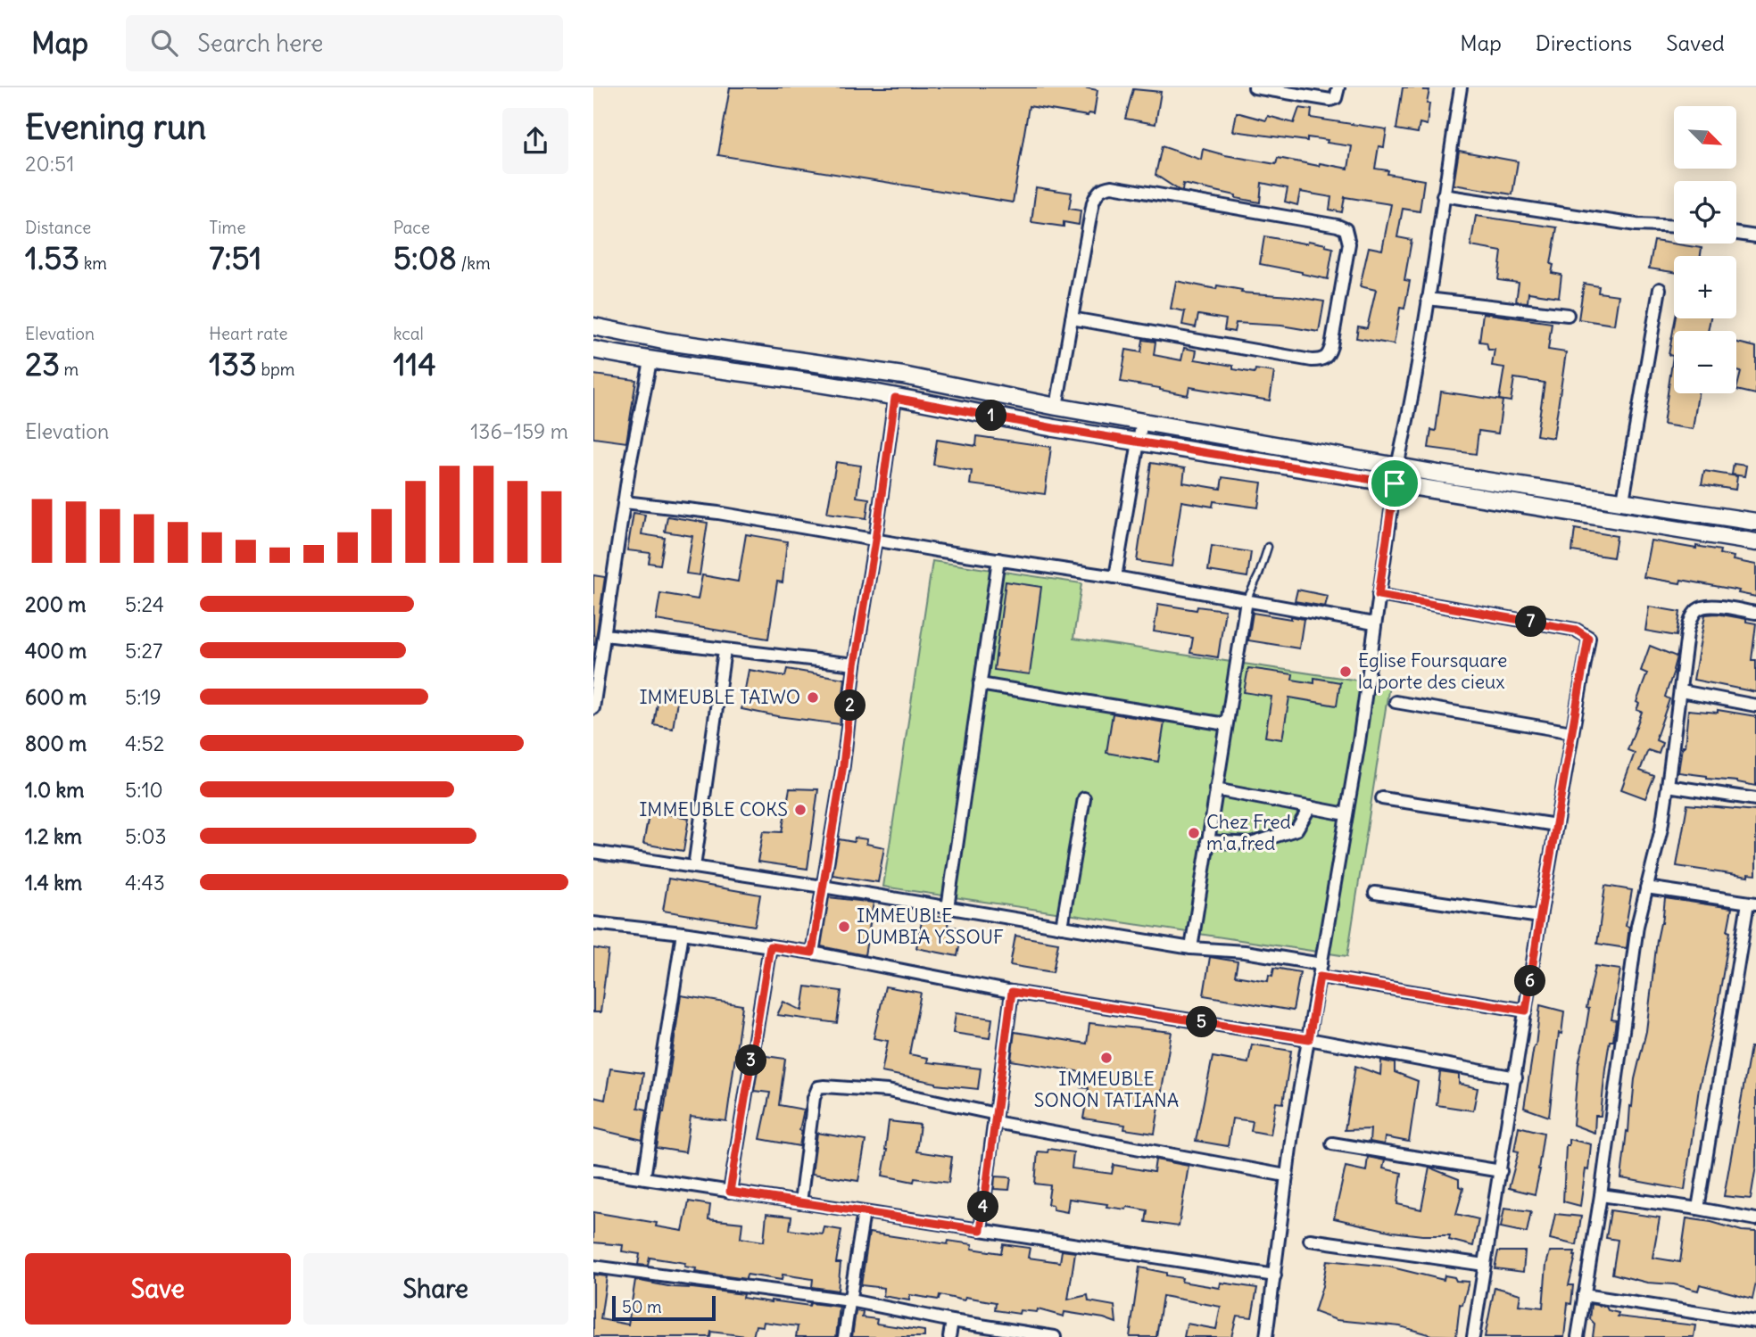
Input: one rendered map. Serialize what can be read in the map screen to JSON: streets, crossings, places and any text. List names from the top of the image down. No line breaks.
{"places":["Eglise Foursquare la porte des cieux","IMMEUBLE TAIWO","IMMEUBLE COKS","Chez Fred m'a fred","IMMEUBLE DUMBIA YSSOUF","IMMEUBLE SONON TATIANA"],"scale_bar":"50 m","north":"bottom right","page":{"header":"Map","search":"Search here","nav":["Map","Directions","Saved"],"heading":["Evening run","20:51"],"map_buttons":["+","−"],"stats":[["Distance","1.53 km"],["Time","7:51"],["Pace","5:08 /km"],["Elevation","23 m"],["Heart rate","133 bpm"],["kcal","114"]],"pins":["1","7","2","6","5","3","4"],"chart":["Elevation","136–159 m"],"list":[{"name":"200 m","note":"5:24"},{"name":"400 m","note":"5:27"},{"name":"600 m","note":"5:19"},{"name":"800 m","note":"4:52"},{"name":"1.0 km","note":"5:10"},{"name":"1.2 km","note":"5:03"},{"name":"1.4 km","note":"4:43"}],"buttons":["Save","Share"],"scale":"50 m"}}
